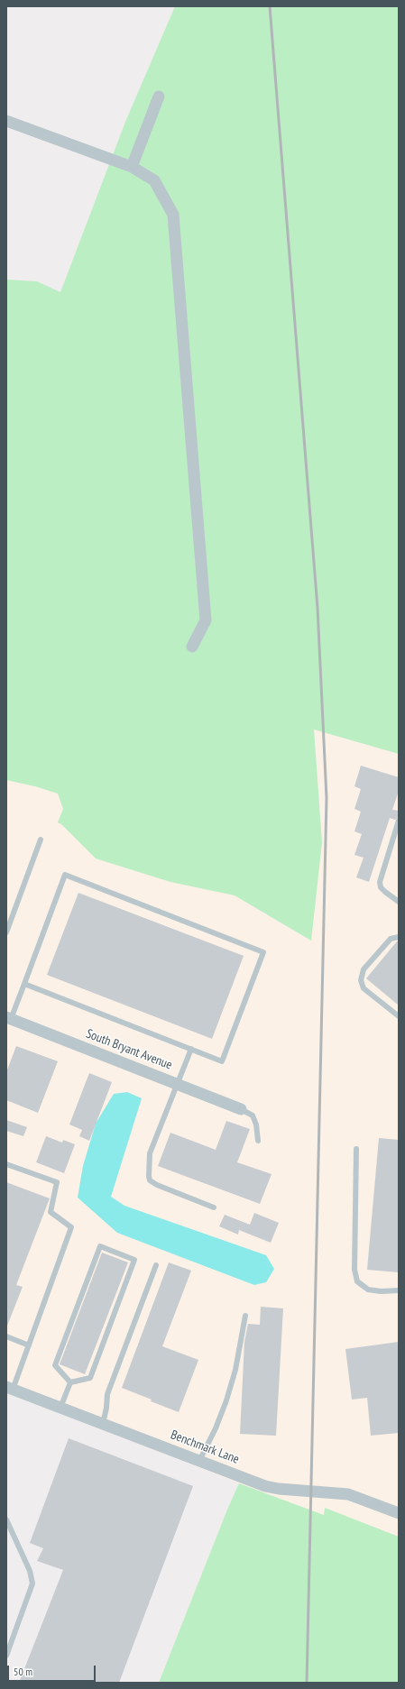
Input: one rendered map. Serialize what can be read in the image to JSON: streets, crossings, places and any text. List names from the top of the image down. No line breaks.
{"streets":{"street":["South Bryant Avenue","Benchmark Lane"]},"scale_bar":"50 m"}
